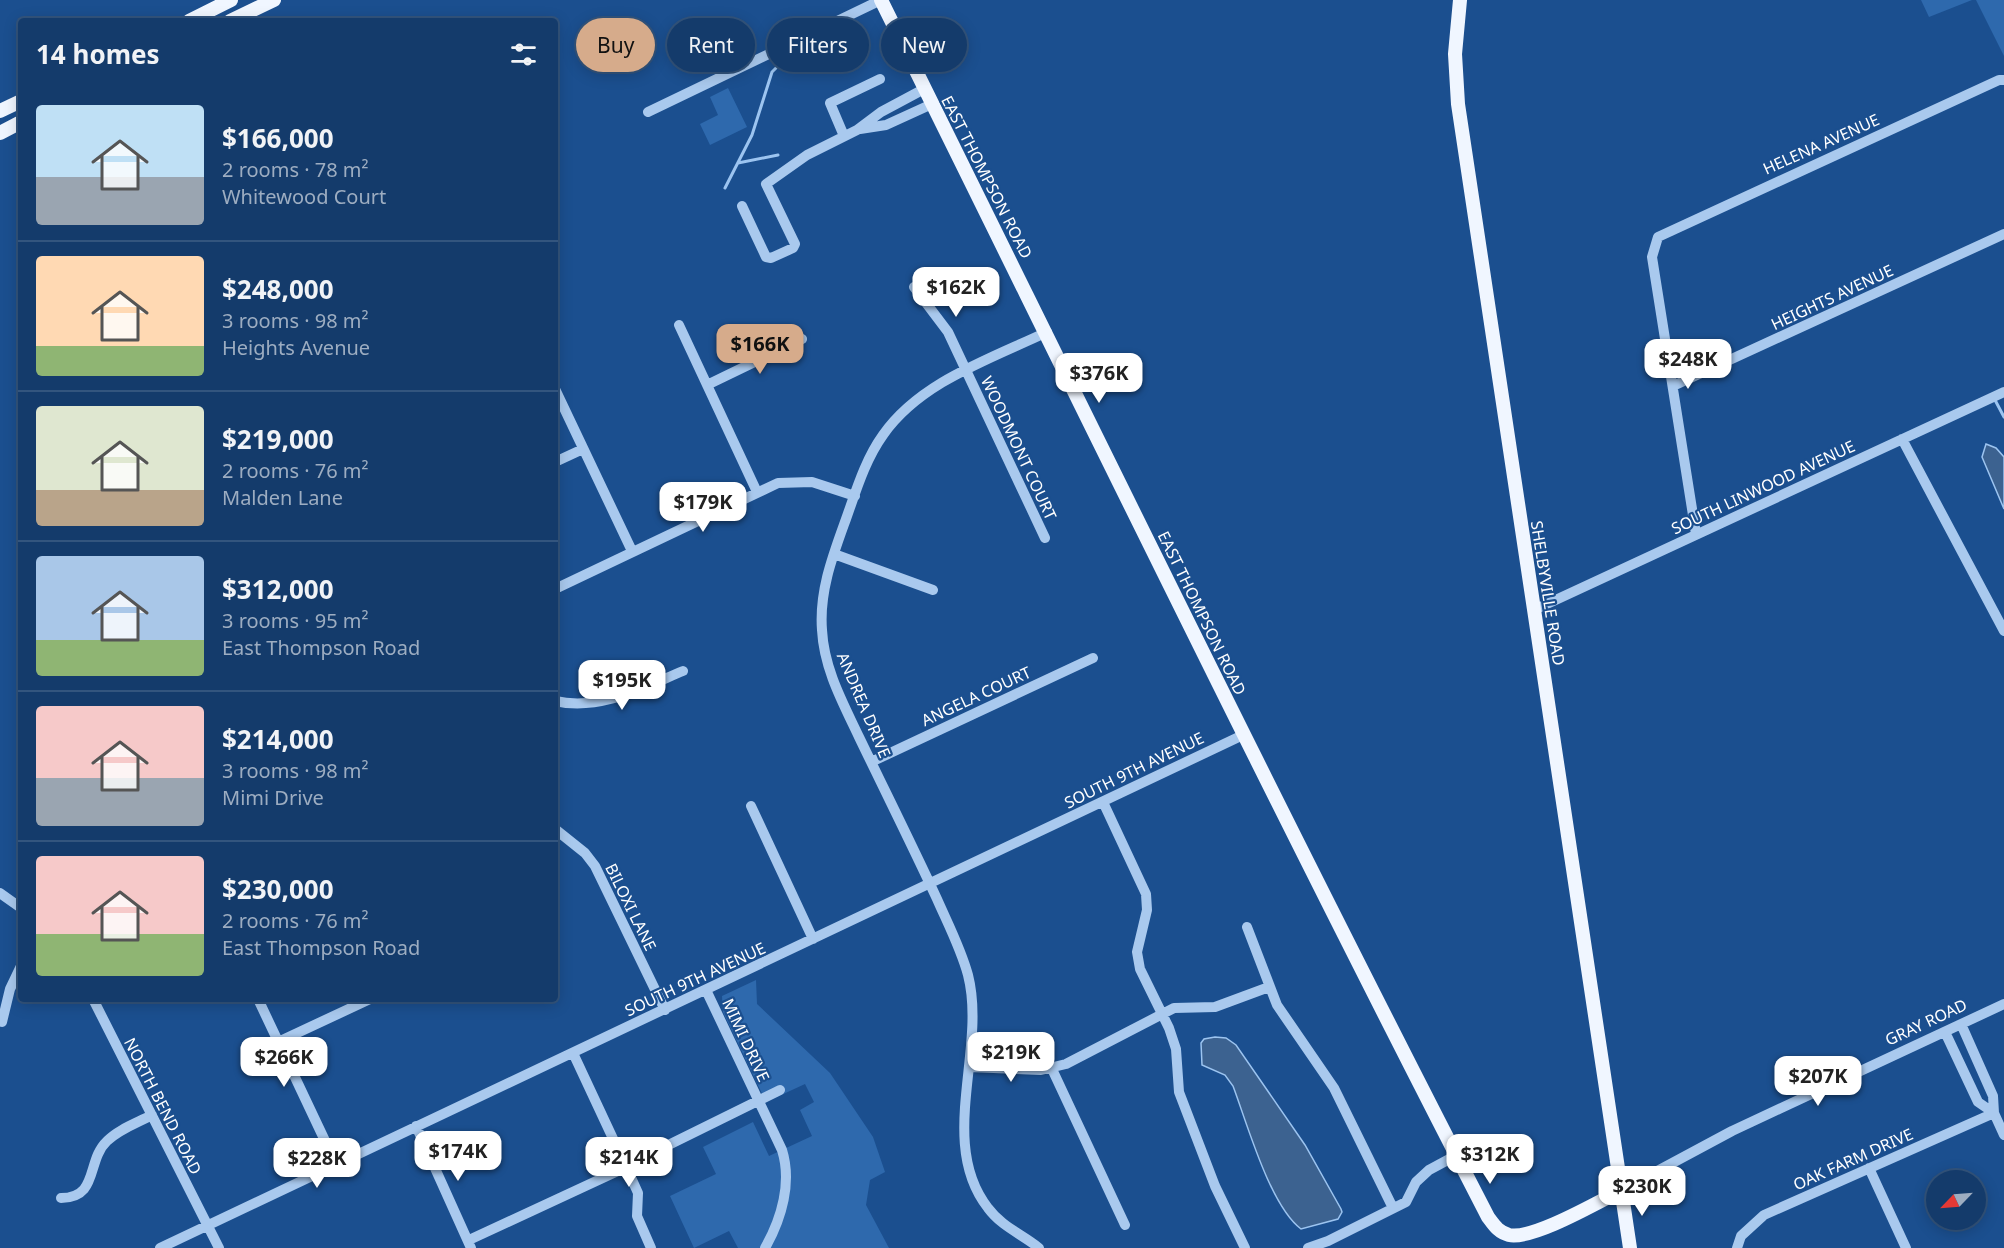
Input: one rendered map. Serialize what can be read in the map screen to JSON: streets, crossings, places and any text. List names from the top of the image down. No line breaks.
{"streets":{"main road":["EAST THOMPSON ROAD","SHELBYVILLE ROAD","GRAY ROAD"],"street":["HELENA AVENUE","HEIGHTS AVENUE","WOODMONT COURT","SOUTH LINWOOD AVENUE","ANGELA COURT","ANDREA DRIVE","SOUTH 9TH AVENUE","BILOXI LANE","MIMI DRIVE","NORTH BEND ROAD","OAK FARM DRIVE"]},"crossings":[["HELENA AVENUE","HEIGHTS AVENUE"],["EAST THOMPSON ROAD","ANDREA DRIVE"],["EAST THOMPSON ROAD","SOUTH 9TH AVENUE"],["EAST THOMPSON ROAD","GRAY ROAD"],["WOODMONT COURT","ANDREA DRIVE"],["SOUTH LINWOOD AVENUE","SHELBYVILLE ROAD"],["SHELBYVILLE ROAD","GRAY ROAD"],["ANGELA COURT","ANDREA DRIVE"],["ANDREA DRIVE","SOUTH 9TH AVENUE"],["SOUTH 9TH AVENUE","BILOXI LANE"],["SOUTH 9TH AVENUE","MIMI DRIVE"],["SOUTH 9TH AVENUE","NORTH BEND ROAD"]],"north":"bottom left","page":{"chip":["Buy","Rent","Filters","New"],"heading":"14 homes","list":[{"name":"$166,000","note":"2 rooms · 78 m² · Whitewood Court"},{"name":"$248,000","note":"3 rooms · 98 m² · Heights Avenue"},{"name":"$219,000","note":"2 rooms · 76 m² · Malden Lane"},{"name":"$312,000","note":"3 rooms · 95 m² · East Thompson Road"},{"name":"$214,000","note":"3 rooms · 98 m² · Mimi Drive"},{"name":"$230,000","note":"2 rooms · 76 m² · East Thompson Road"}],"price":["$162K","$166K","$248K","$376K","$179K","$195K","$219K","$266K","$207K","$174K","$312K","$214K","$228K","$230K"]}}
